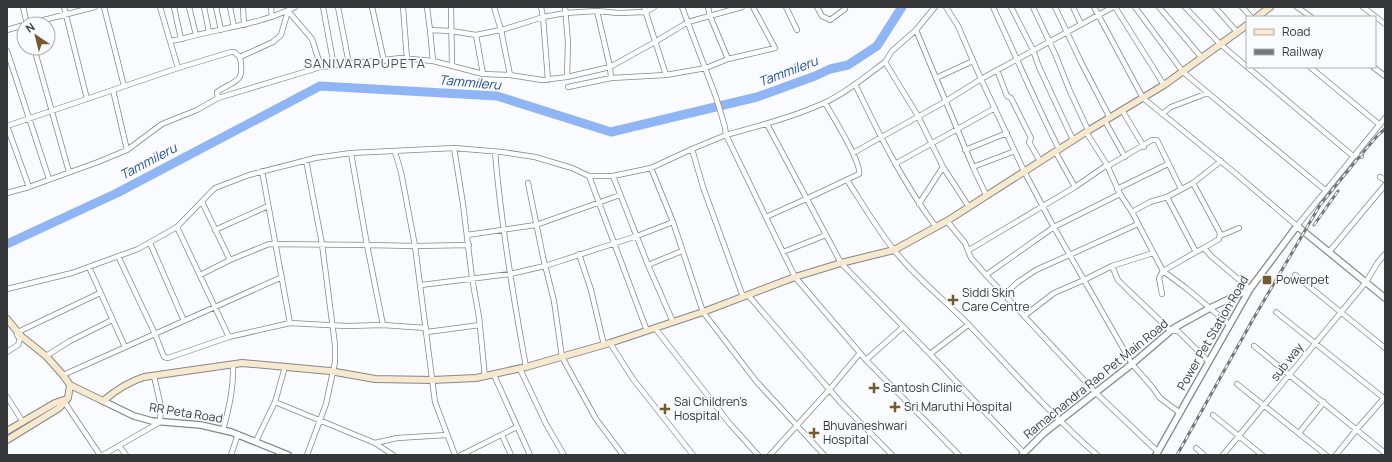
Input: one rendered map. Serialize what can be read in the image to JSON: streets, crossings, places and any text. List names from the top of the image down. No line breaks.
{"streets":{"street":["Power Pet Station Road","sub way","Ramachandra Rao Pet Main Road","RR Peta Road"]},"crossings":[["Power Pet Station Road","Ramachandra Rao Pet Main Road"]],"districts":["SANIVARAPUPETA"],"water":["Tammileru"],"places":{"transit":["Powerpet"],"health":["Siddi Skin Care Centre","Santosh Clinic","Sri Maruthi Hospital","Sai Children's Hospital","Bhuvaneshwari Hospital"]},"legend":["Road","Railway"],"north":"top left"}
